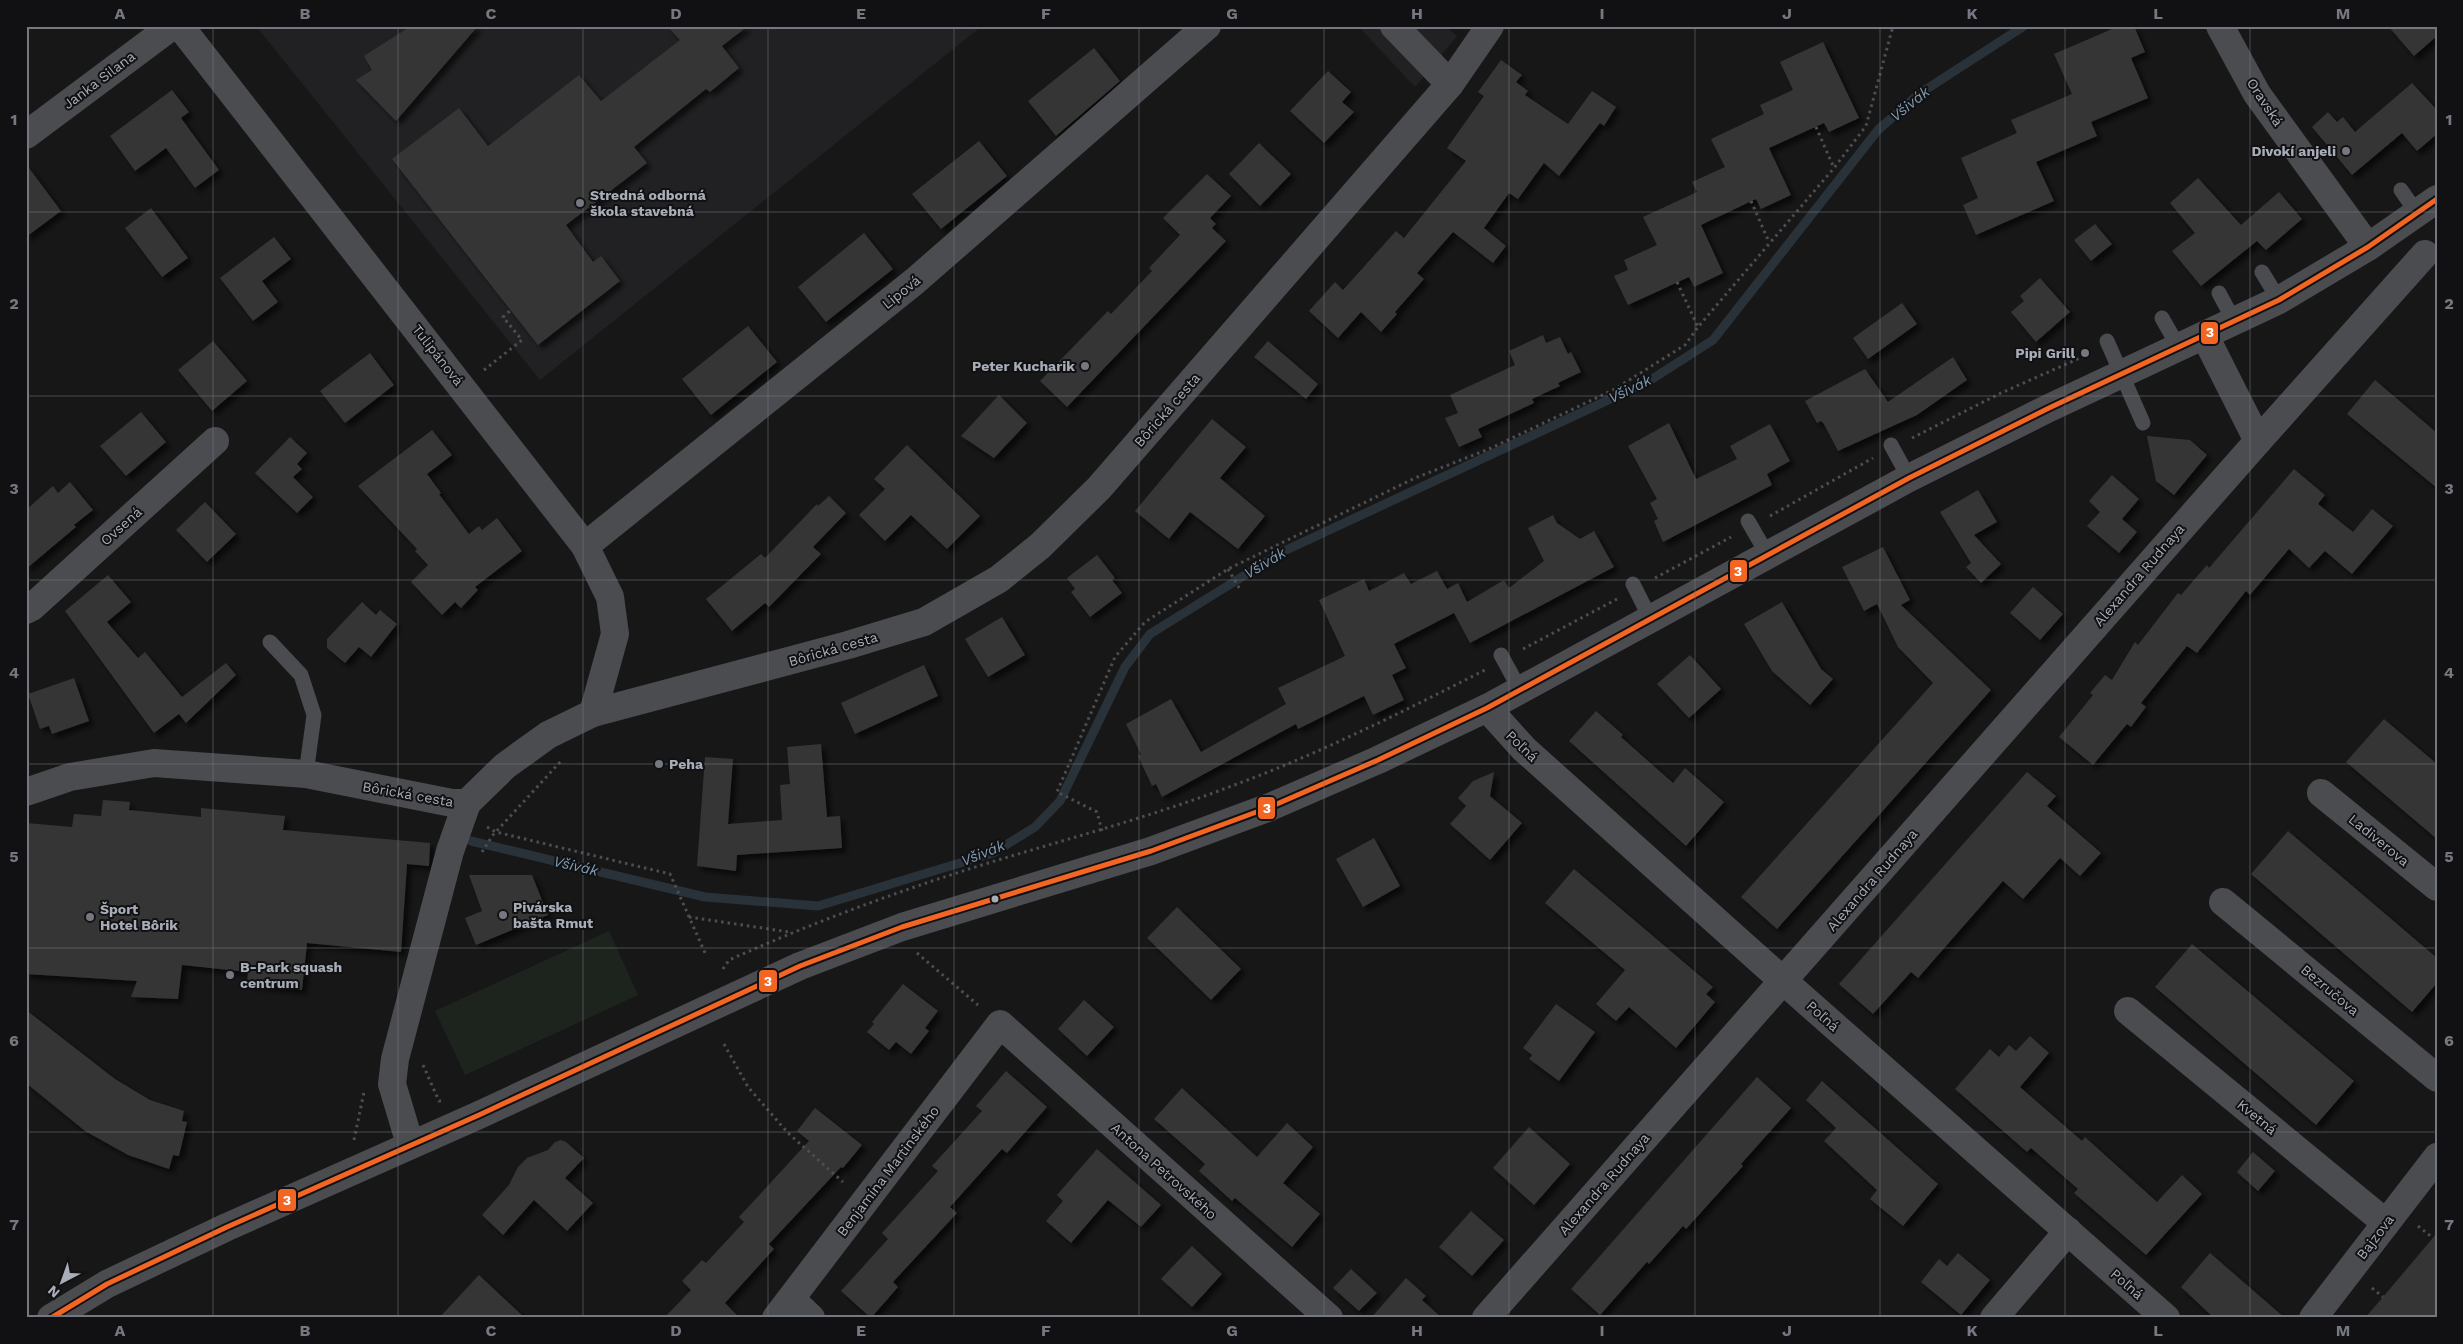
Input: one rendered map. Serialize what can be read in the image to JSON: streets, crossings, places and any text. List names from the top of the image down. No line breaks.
{"streets":{"street":["Janka Silana","Oravská","Lipová","Tulipánová","Bôrická cesta","Ovsená","Alexandra Rudnaya","Poľná","Ladiverova","Bezručova","Kvetná","Benjamína Martinského","Antona Petrovského","Bajzova"]},"crossings":[["Lipová","Tulipánová"],["Tulipánová","Bôrická cesta"],["Alexandra Rudnaya","Poľná"],["Kvetná","Bajzova"],["Benjamína Martinského","Antona Petrovského"]],"water":["Všivák"],"places":["Divokí anjeli","Stredná odborná škola stavebná","Pipi Grill","Peter Kucharik","Peha","Pivárska bašta Rmut","Šport Hotel Bôrik","B-Park squash centrum"],"lines":["transit line 3"],"north":"bottom left","grid":{"columns":["A","B","C","D","E","F","G","H","I","J","K","L","M"],"rows":["1","2","3","4","5","6","7"]}}
